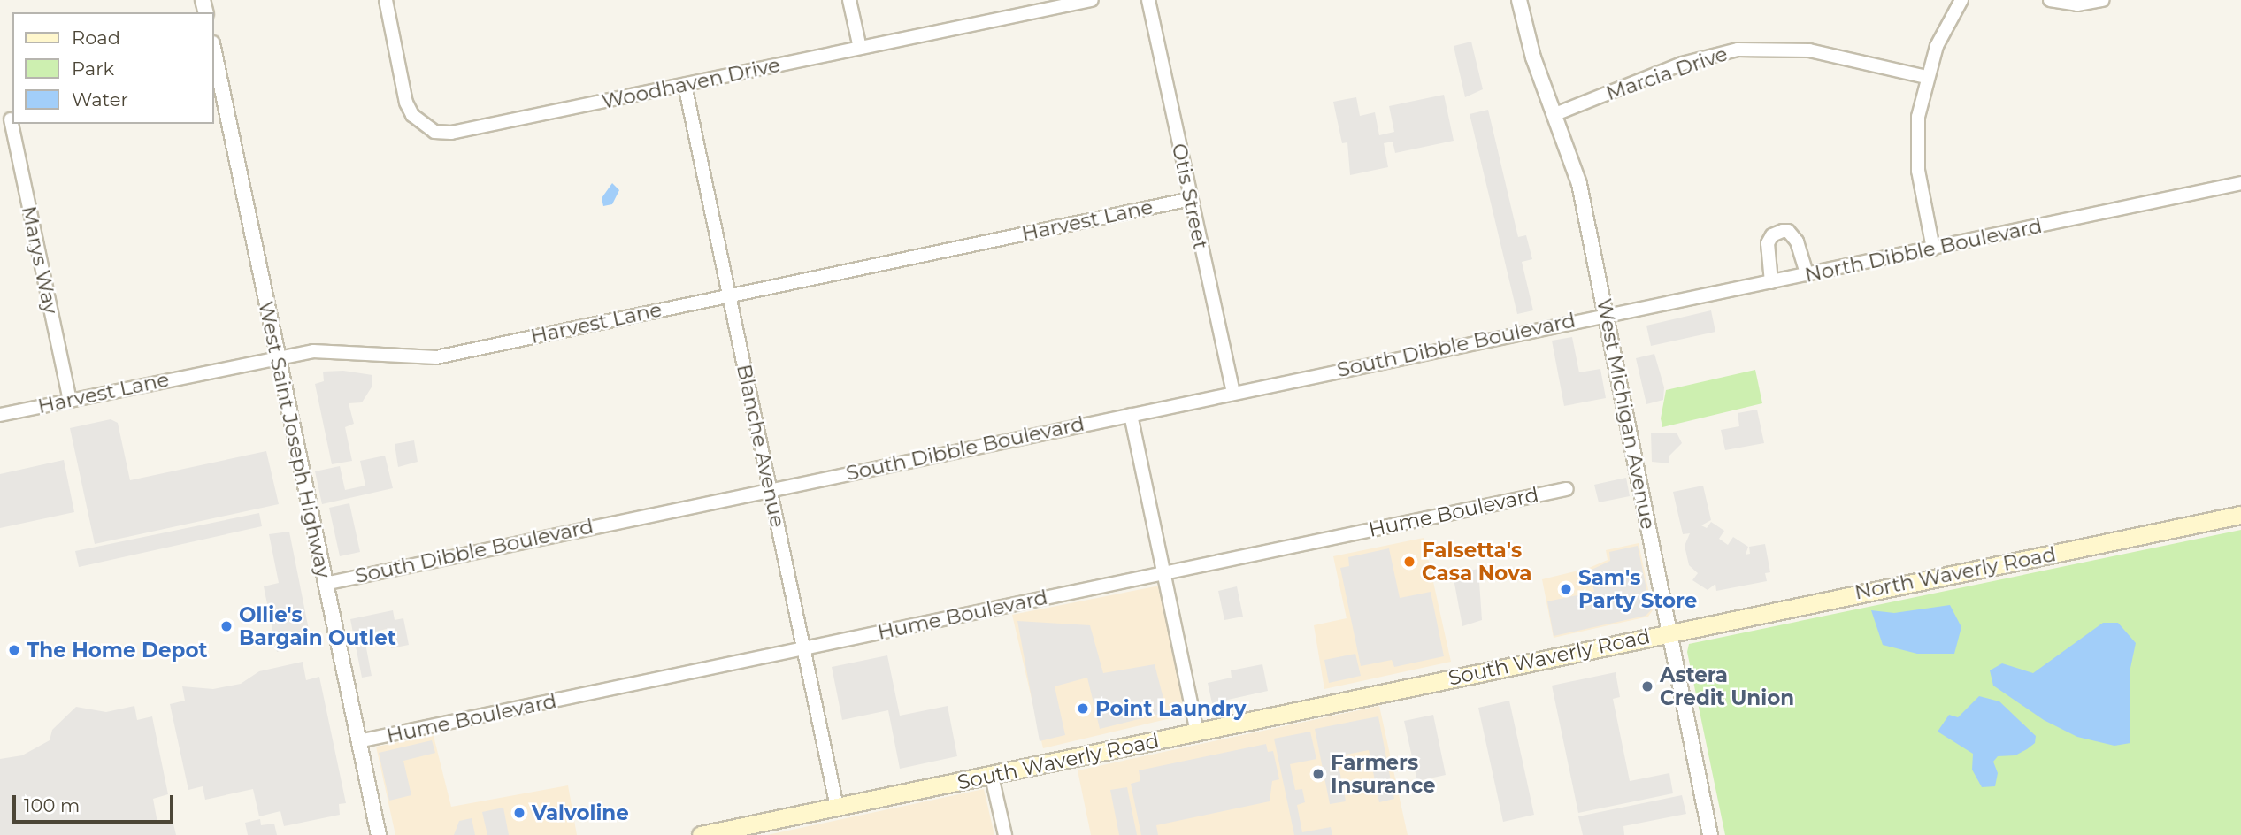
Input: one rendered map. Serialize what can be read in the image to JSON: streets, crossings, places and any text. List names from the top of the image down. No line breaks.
{"streets":{"main road":["North Waverly Road","South Waverly Road"],"street":["Marcia Drive","Woodhaven Drive","Otis Street","Harvest Lane","North Dibble Boulevard","Marys Way","South Dibble Boulevard","West Michigan Avenue","West Saint Joseph Highway","Blanche Avenue","Hume Boulevard"]},"crossings":[["Marcia Drive","West Michigan Avenue"],["Woodhaven Drive","Blanche Avenue"],["Otis Street","Harvest Lane"],["Otis Street","South Dibble Boulevard"],["Harvest Lane","Marys Way"],["Harvest Lane","West Saint Joseph Highway"],["Harvest Lane","Blanche Avenue"],["North Dibble Boulevard","South Dibble Boulevard"],["North Dibble Boulevard","West Michigan Avenue"],["South Dibble Boulevard","West Michigan Avenue"],["South Dibble Boulevard","West Saint Joseph Highway"],["South Dibble Boulevard","Blanche Avenue"],["West Michigan Avenue","North Waverly Road"],["West Michigan Avenue","South Waverly Road"],["West Saint Joseph Highway","Hume Boulevard"],["Blanche Avenue","Hume Boulevard"],["Blanche Avenue","South Waverly Road"],["North Waverly Road","South Waverly Road"]],"places":["Falsetta's Casa Nova","Sam's Party Store","Ollie's Bargain Outlet","The Home Depot","Astera Credit Union","Point Laundry","Farmers Insurance","Valvoline"],"legend":["Road","Park","Water"],"scale_bar":"100 m"}
